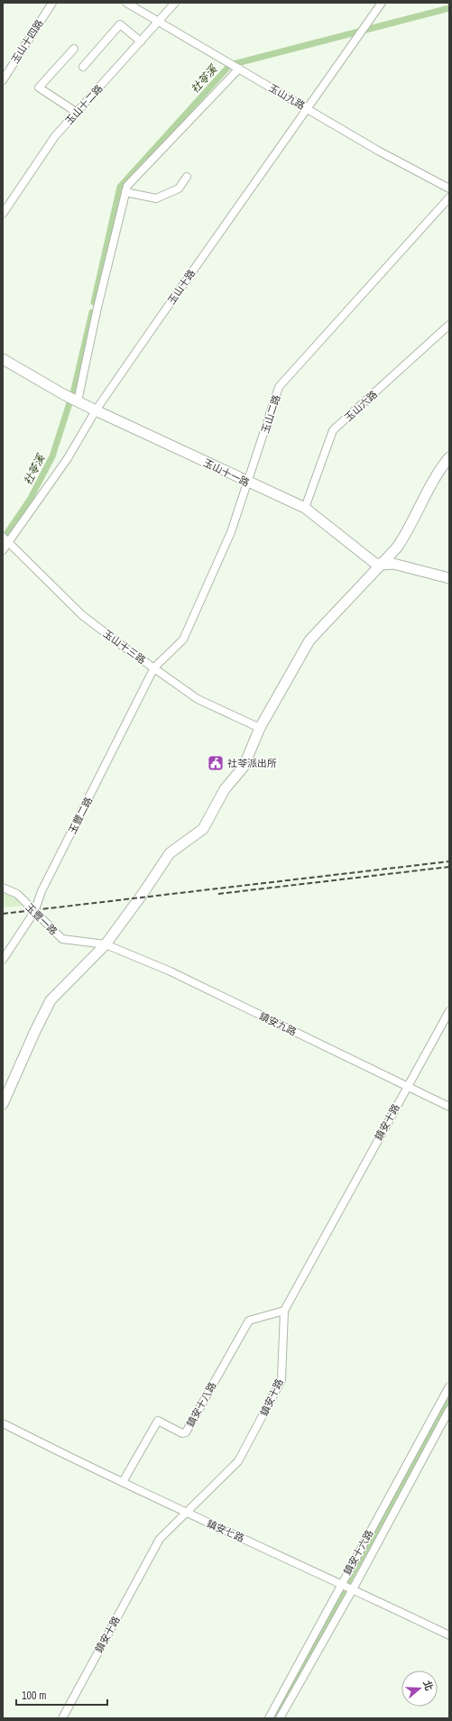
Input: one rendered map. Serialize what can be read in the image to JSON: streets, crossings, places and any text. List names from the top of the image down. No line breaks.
{"streets":{"street":["玉山十四路","玉山九路","玉山十二路","玉山十路","玉山六路","玉山二路","玉山十一路","玉山十三路","玉豐二路","玉豐一路","鎮安九路","鎮安十路","鎮安十八路","鎮安七路","鎮安十六路"]},"crossings":[["玉山九路","玉山十二路"],["玉山九路","玉山十路"],["玉山十路","玉山十一路"],["玉山十路","玉山十三路"],["玉山六路","玉山十一路"],["玉山二路","玉山十一路"],["玉山二路","玉山十三路"],["玉山二路","玉豐二路"],["玉山十三路","玉豐二路"],["玉豐二路","玉豐一路"],["玉豐一路","鎮安九路"],["鎮安九路","鎮安十路"],["鎮安十路","鎮安十八路"],["鎮安十路","鎮安七路"],["鎮安十八路","鎮安七路"],["鎮安七路","鎮安十六路"]],"water":["社苓溪"],"places":{"public building":["社苓派出所"]},"scale_bar":"100 m","north":"right"}
